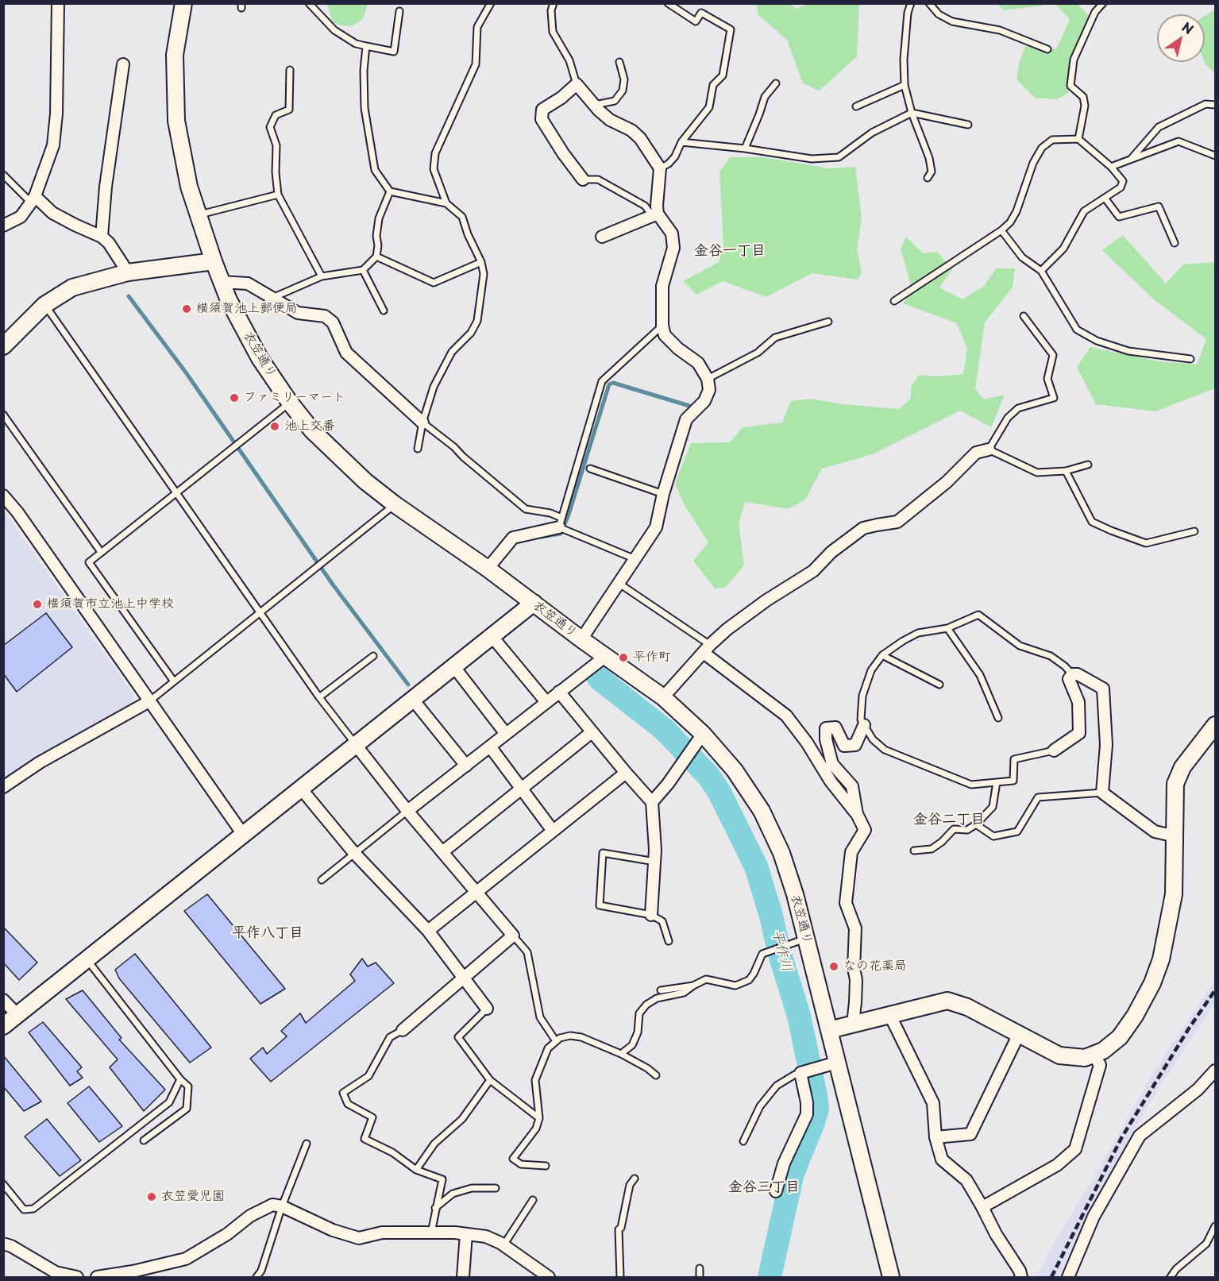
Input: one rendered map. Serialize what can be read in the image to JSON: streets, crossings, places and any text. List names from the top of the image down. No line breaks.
{"streets":{"street":["衣笠通り"]},"districts":["金谷一丁目","金谷二丁目","平作八丁目","金谷三丁目"],"water":["平作川"],"places":["横須賀池上郵便局","ファミリーマート","池上交番","横須賀市立池上中学校","平作町","なの花薬局","衣笠愛児園"],"north":"top right"}
